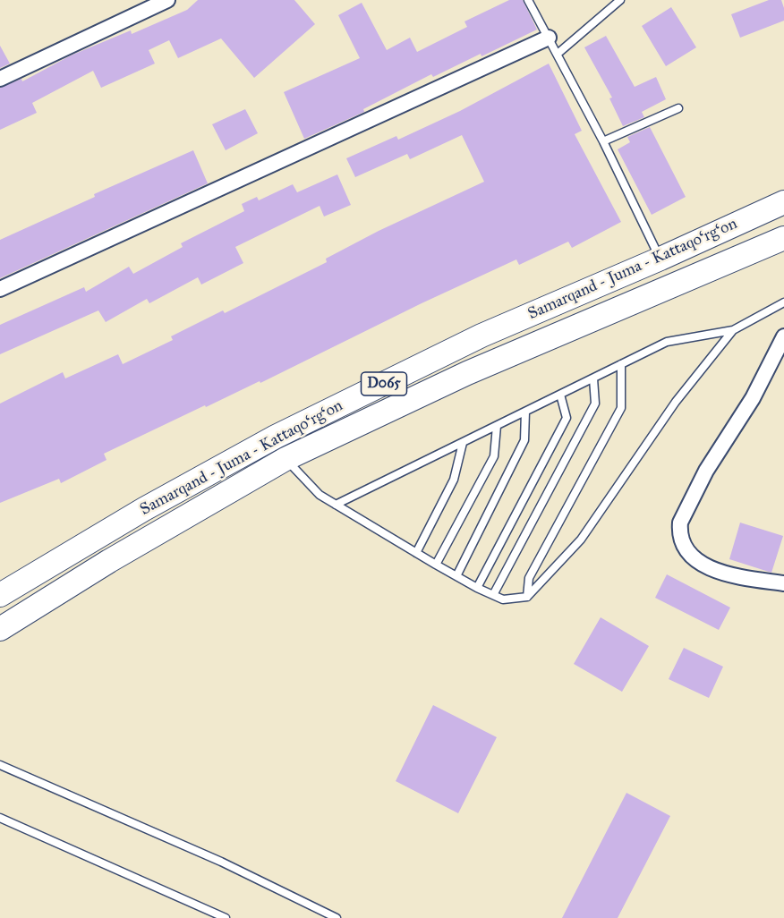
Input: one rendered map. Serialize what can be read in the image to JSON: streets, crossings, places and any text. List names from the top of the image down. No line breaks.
{"streets":{"main road":["Samarqand - Juma - Kattaqo‘rg‘on","D065"]}}
